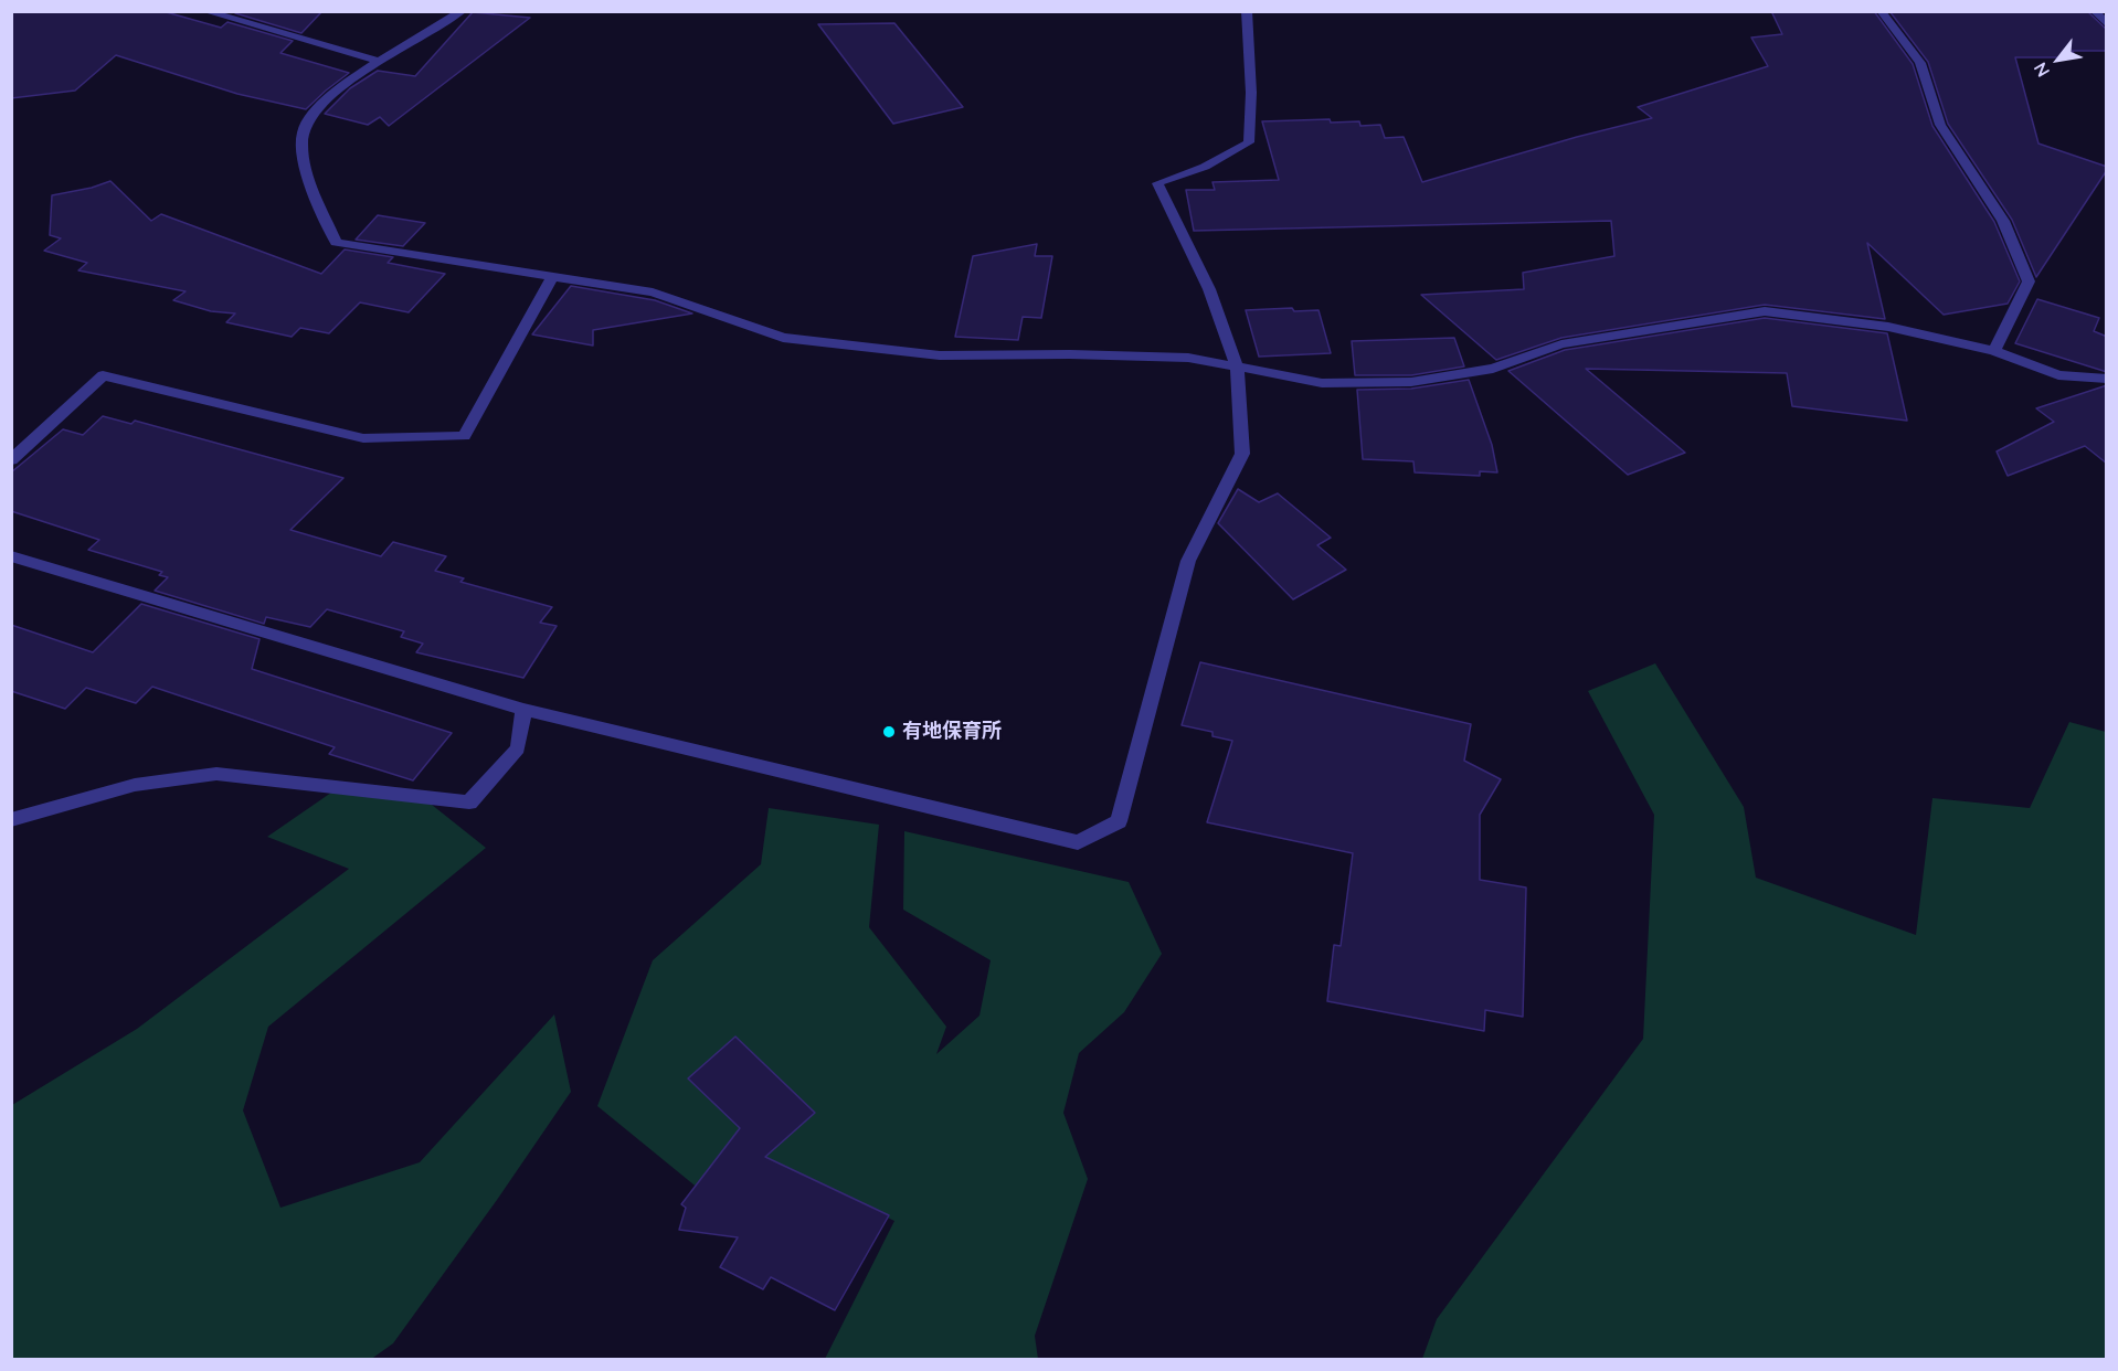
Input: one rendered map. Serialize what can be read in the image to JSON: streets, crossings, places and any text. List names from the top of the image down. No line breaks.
{"places":["有地保育所"],"north":"bottom left"}
